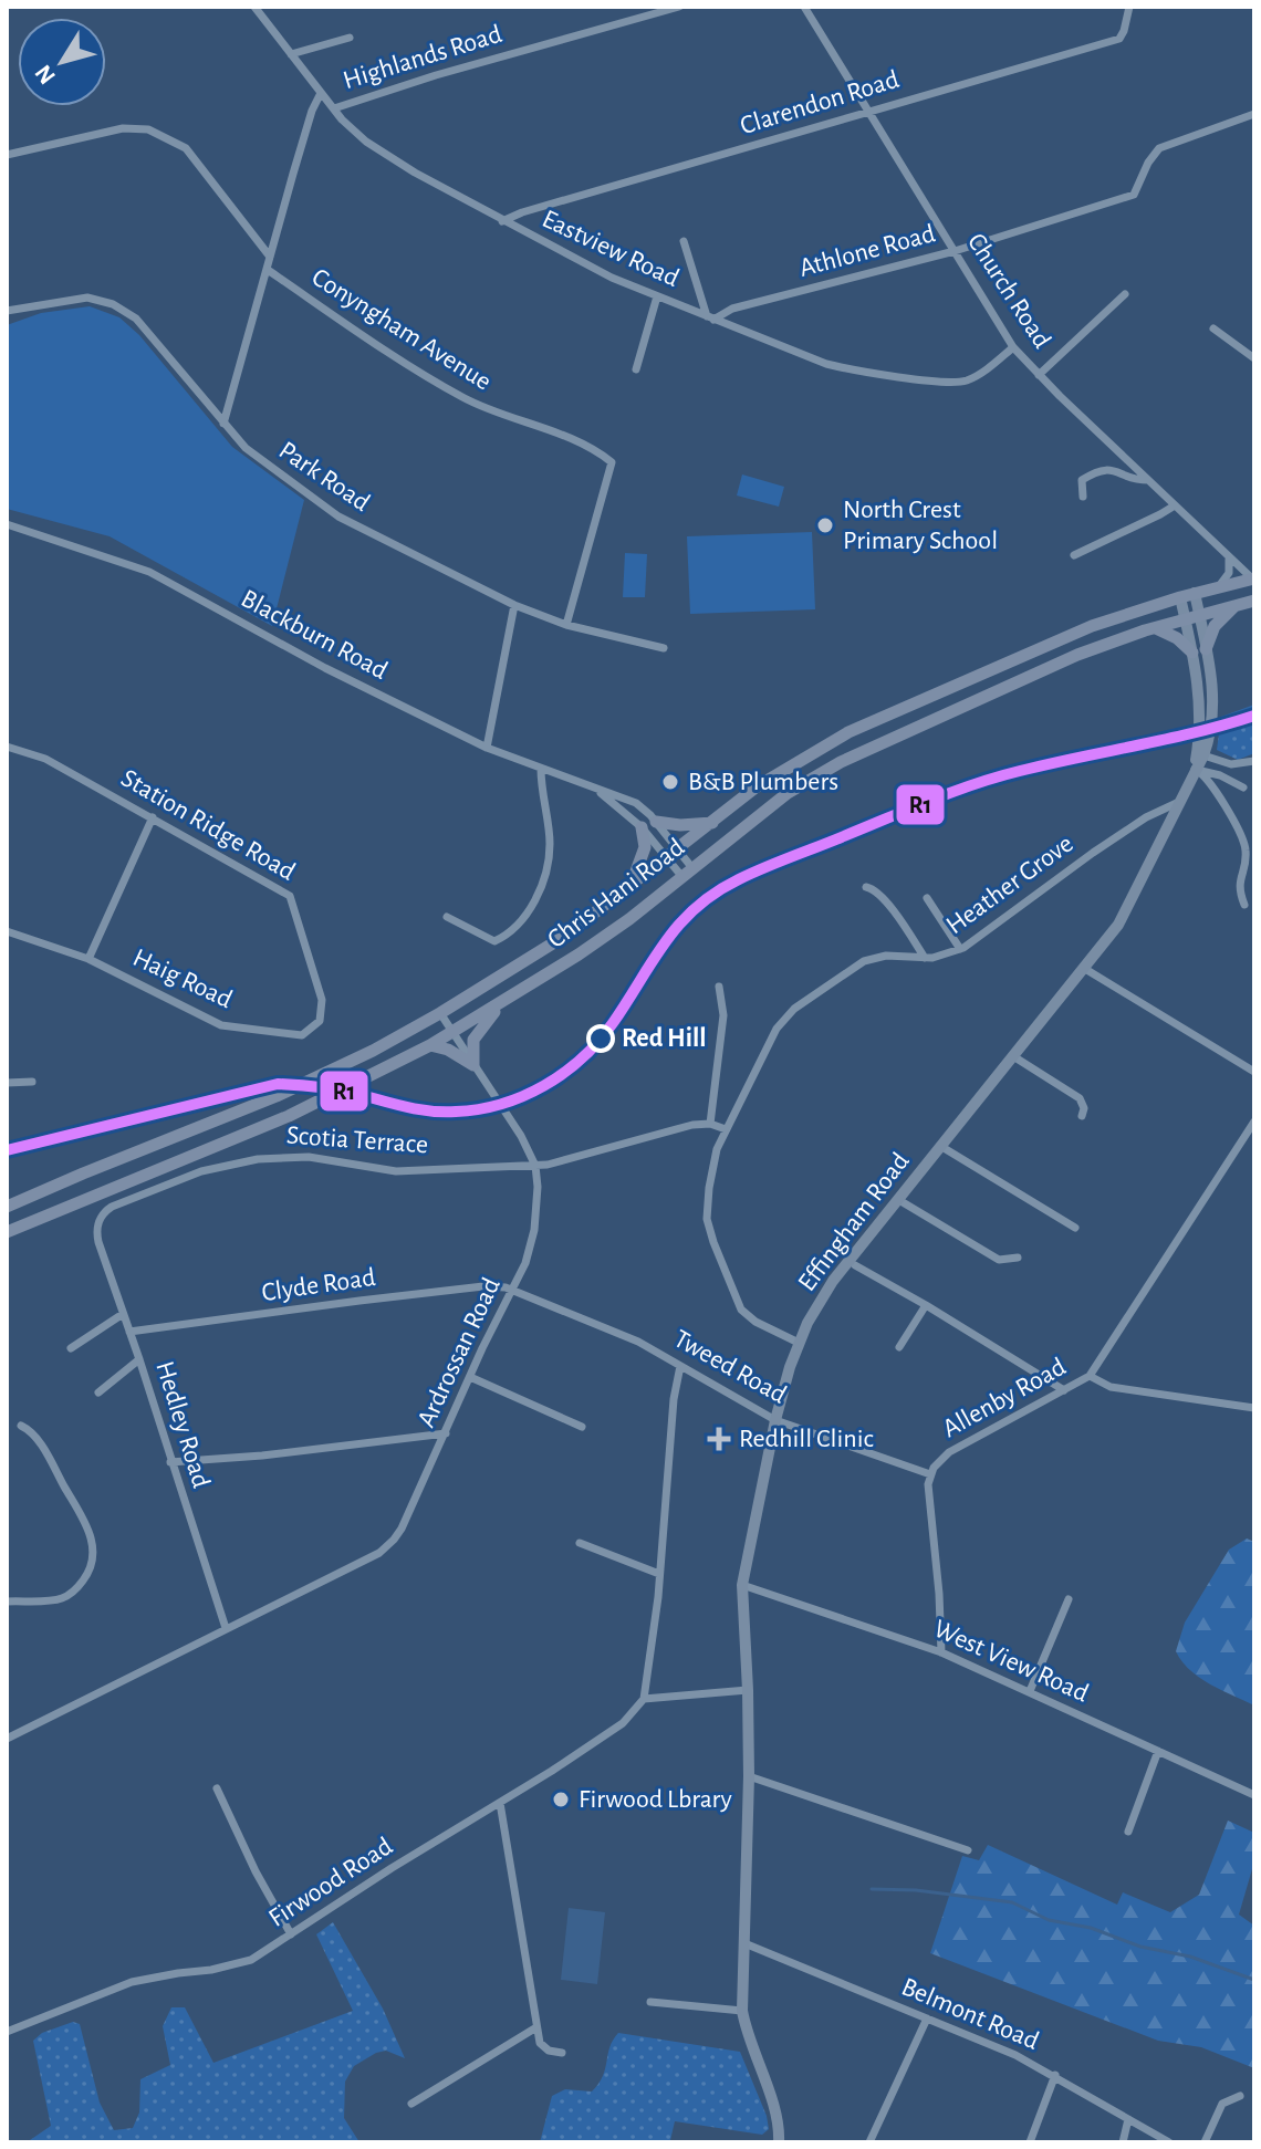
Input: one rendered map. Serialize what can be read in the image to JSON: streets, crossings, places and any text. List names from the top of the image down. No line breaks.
{"streets":{"main road":["Chris Hani Road"],"street":["Highlands Road","Clarendon Road","Eastview Road","Athlone Road","Church Road","Conyngham Avenue","Park Road","Blackburn Road","Station Ridge Road","Heather Grove","Haig Road","Scotia Terrace","Effingham Road","Clyde Road","Ardrossan Road","Tweed Road","Allenby Road","Hedley Road","West View Road","Firwood Road","Belmont Road"]},"crossings":[["Highlands Road","Eastview Road"],["Clarendon Road","Eastview Road"],["Clarendon Road","Church Road"],["Eastview Road","Athlone Road"],["Eastview Road","Church Road"],["Athlone Road","Church Road"],["Church Road","Chris Hani Road"],["Conyngham Avenue","Park Road"],["Blackburn Road","Chris Hani Road"],["Station Ridge Road","Haig Road"],["Heather Grove","Effingham Road"],["Chris Hani Road","Effingham Road"],["Chris Hani Road","Ardrossan Road"],["Scotia Terrace","Ardrossan Road"],["Scotia Terrace","Hedley Road"],["Effingham Road","Tweed Road"],["Effingham Road","West View Road"],["Effingham Road","Belmont Road"],["Clyde Road","Ardrossan Road"],["Clyde Road","Tweed Road"],["Clyde Road","Hedley Road"],["Ardrossan Road","Tweed Road"],["Ardrossan Road","Hedley Road"],["Tweed Road","Allenby Road"],["Allenby Road","West View Road"]],"places":{"other":["North Crest Primary School","B&B Plumbers","Red Hill","Firwood Lbrary"],"health":["Redhill Clinic"]},"lines":["transit line R1"],"north":"bottom left"}
